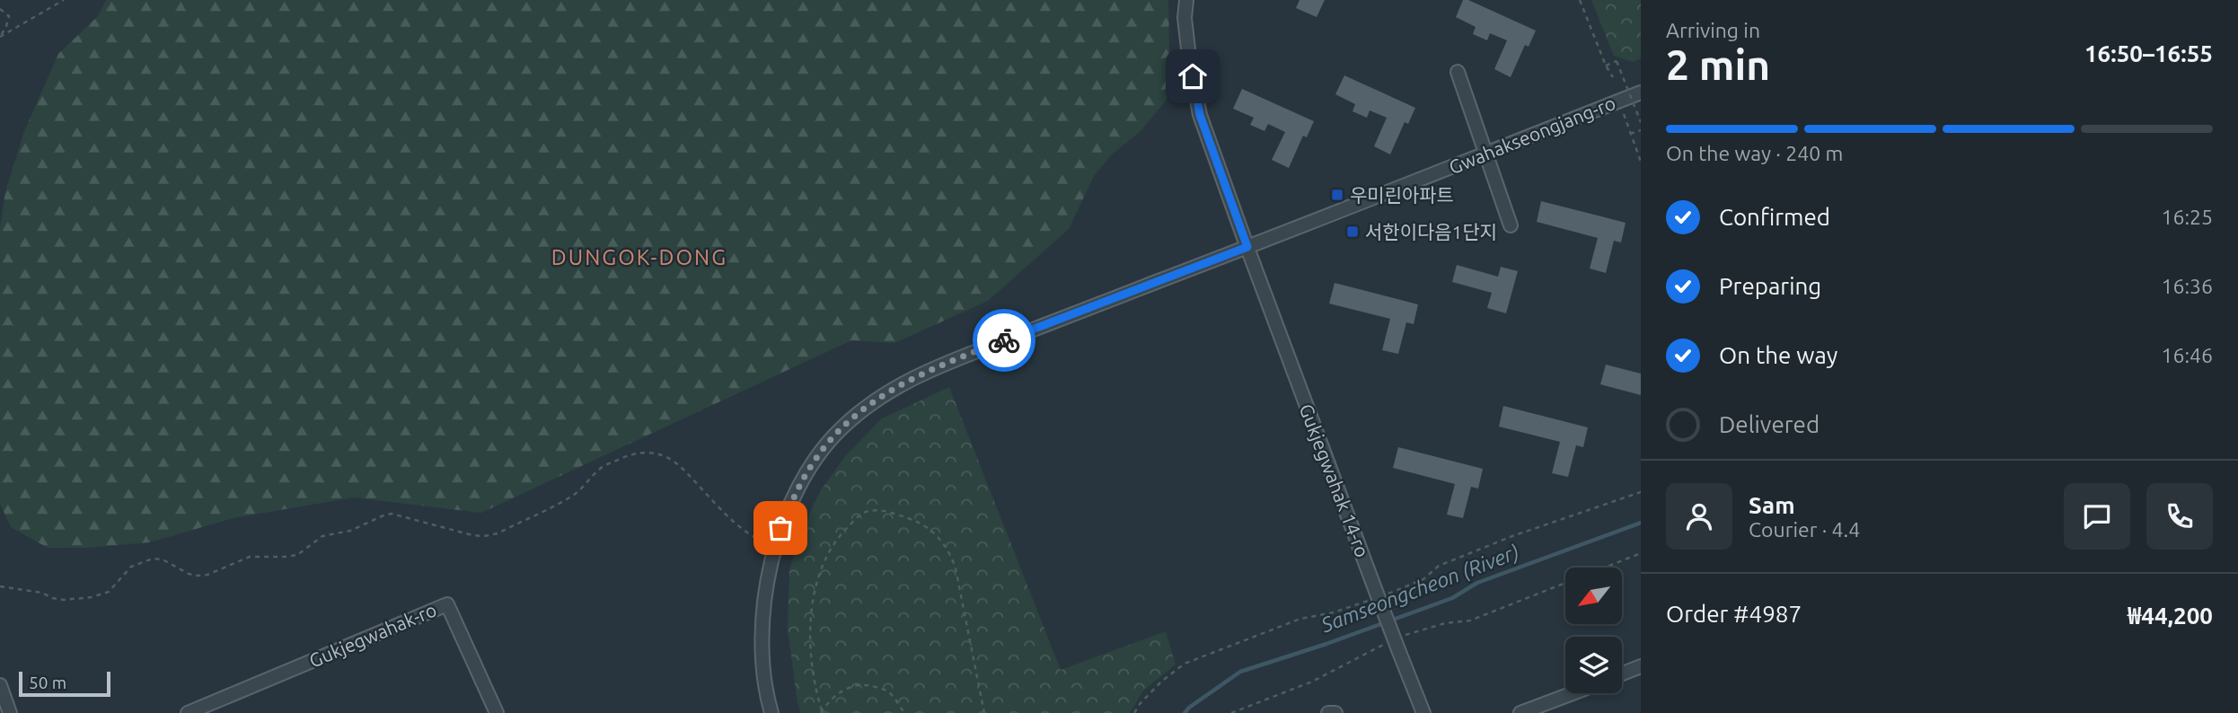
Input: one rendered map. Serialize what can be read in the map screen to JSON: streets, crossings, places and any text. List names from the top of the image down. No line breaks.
{"streets":{"street":["Gwahakseongjang-ro","Gukjegwahak 14-ro","Gukjegwahak-ro"]},"crossings":[["Gwahakseongjang-ro","Gukjegwahak 14-ro"]],"districts":["DUNGOK-DONG"],"water":["Samseongcheon (River)"],"places":{"transit":["우미린아파트","서한이다음1단지"]},"scale_bar":"50 m","north":"bottom left","page":{"heading":["2 min","Arriving in","16:50–16:55"],"panel":["Sam","Courier · 4.4","Order #4987","₩44,200"],"bar":"On the way · 240 m","list":[["Confirmed","16:25"],["Preparing","16:36"],["On the way","16:46"],"Delivered"],"scale":"50 m"}}
